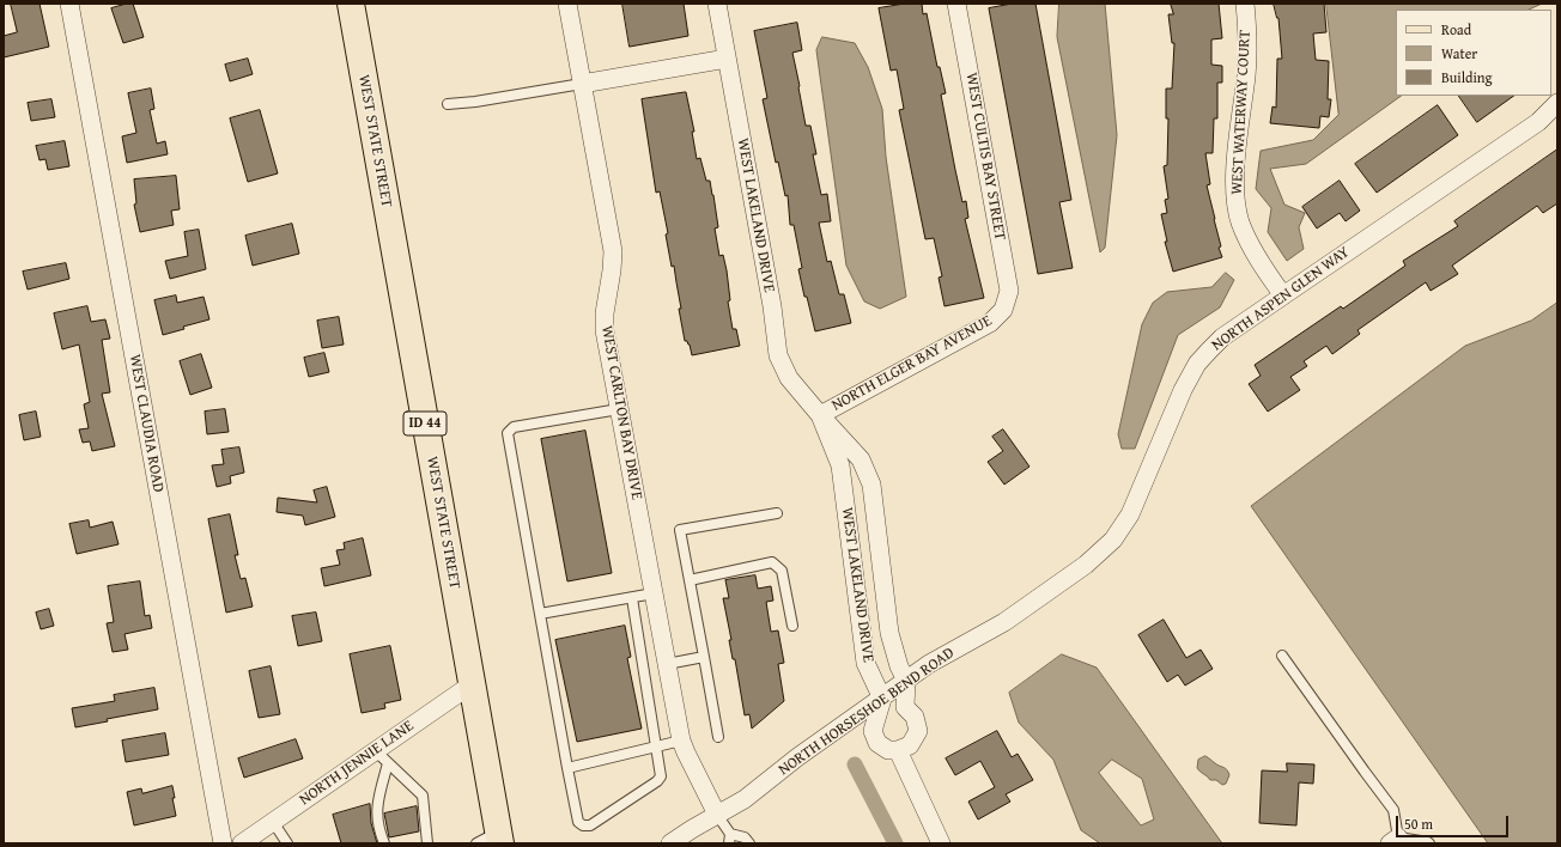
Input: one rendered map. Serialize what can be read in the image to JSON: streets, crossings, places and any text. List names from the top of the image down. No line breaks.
{"streets":{"main road":["WEST STATE STREET","ID 44"],"street":["WEST WATERWAY COURT","WEST CULTIS BAY STREET","WEST LAKELAND DRIVE","NORTH ASPEN GLEN WAY","NORTH ELGER BAY AVENUE","WEST CARLTON BAY DRIVE","WEST CLAUDIA ROAD","NORTH HORSESHOE BEND ROAD","NORTH JENNIE LANE"]},"crossings":[["WEST WATERWAY COURT","NORTH ASPEN GLEN WAY"],["WEST STATE STREET","NORTH JENNIE LANE"],["WEST CULTIS BAY STREET","NORTH ELGER BAY AVENUE"],["WEST LAKELAND DRIVE","NORTH ELGER BAY AVENUE"],["WEST LAKELAND DRIVE","NORTH HORSESHOE BEND ROAD"],["NORTH ASPEN GLEN WAY","NORTH HORSESHOE BEND ROAD"],["WEST CARLTON BAY DRIVE","NORTH HORSESHOE BEND ROAD"]],"legend":["Road","Water","Building"],"scale_bar":"50 m"}
